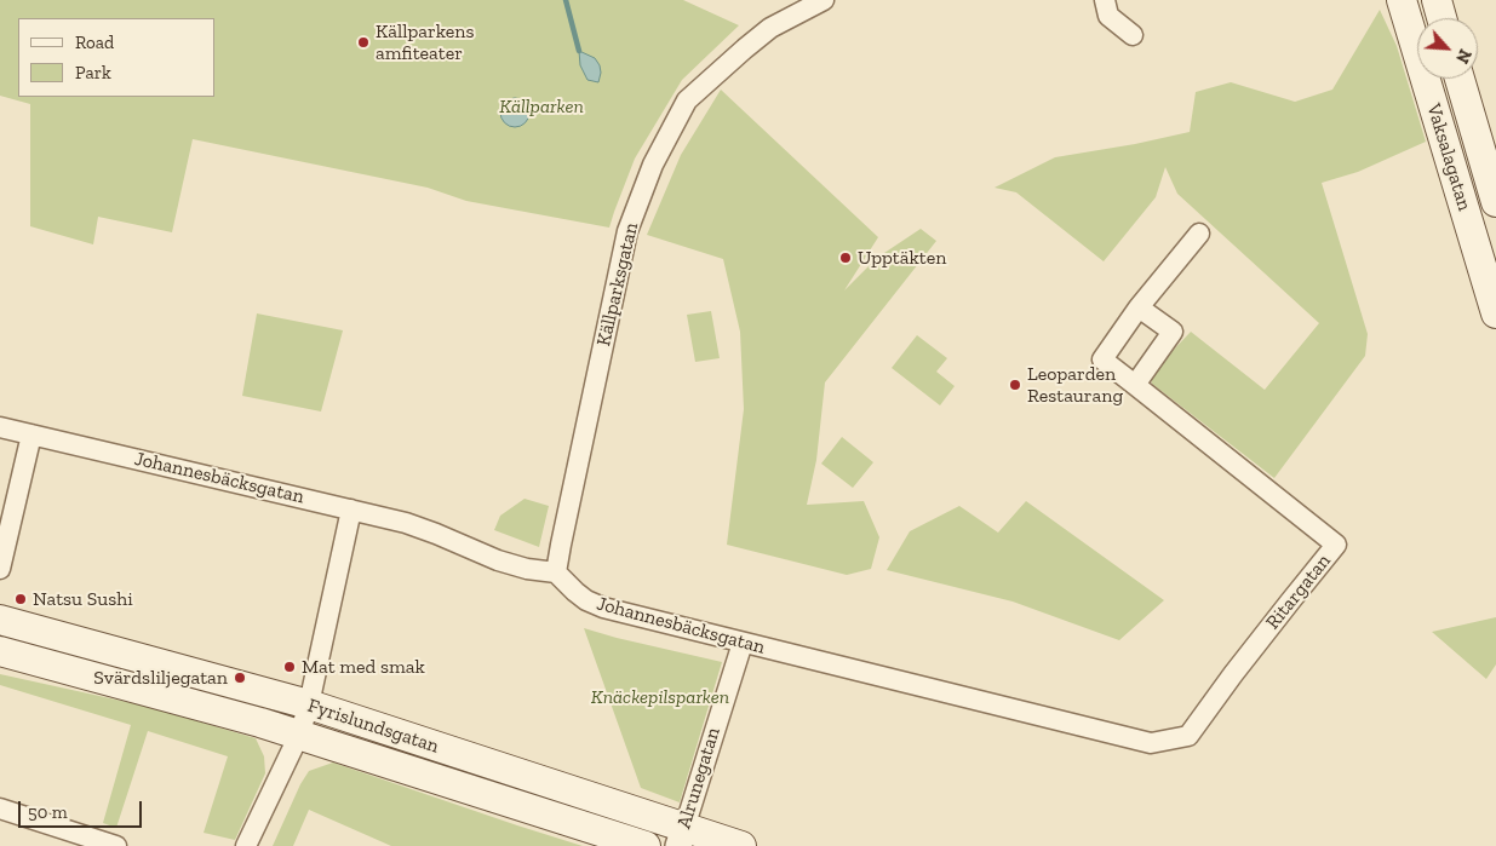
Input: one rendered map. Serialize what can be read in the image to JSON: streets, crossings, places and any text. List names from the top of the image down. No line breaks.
{"streets":{"main road":["Vaksalagatan","Fyrislundsgatan"],"street":["Källparksgatan","Johannesbäcksgatan","Ritargatan","Alrunegatan"]},"crossings":[["Källparksgatan","Johannesbäcksgatan"],["Johannesbäcksgatan","Ritargatan"],["Johannesbäcksgatan","Alrunegatan"],["Fyrislundsgatan","Alrunegatan"]],"parks":["Källparken","Knäckepilsparken"],"places":["Källparkens amfiteater","Upptäkten","Leoparden Restaurang","Natsu Sushi","Mat med smak","Svärdsliljegatan"],"legend":["Road","Park"],"scale_bar":"50 m","north":"bottom right"}
